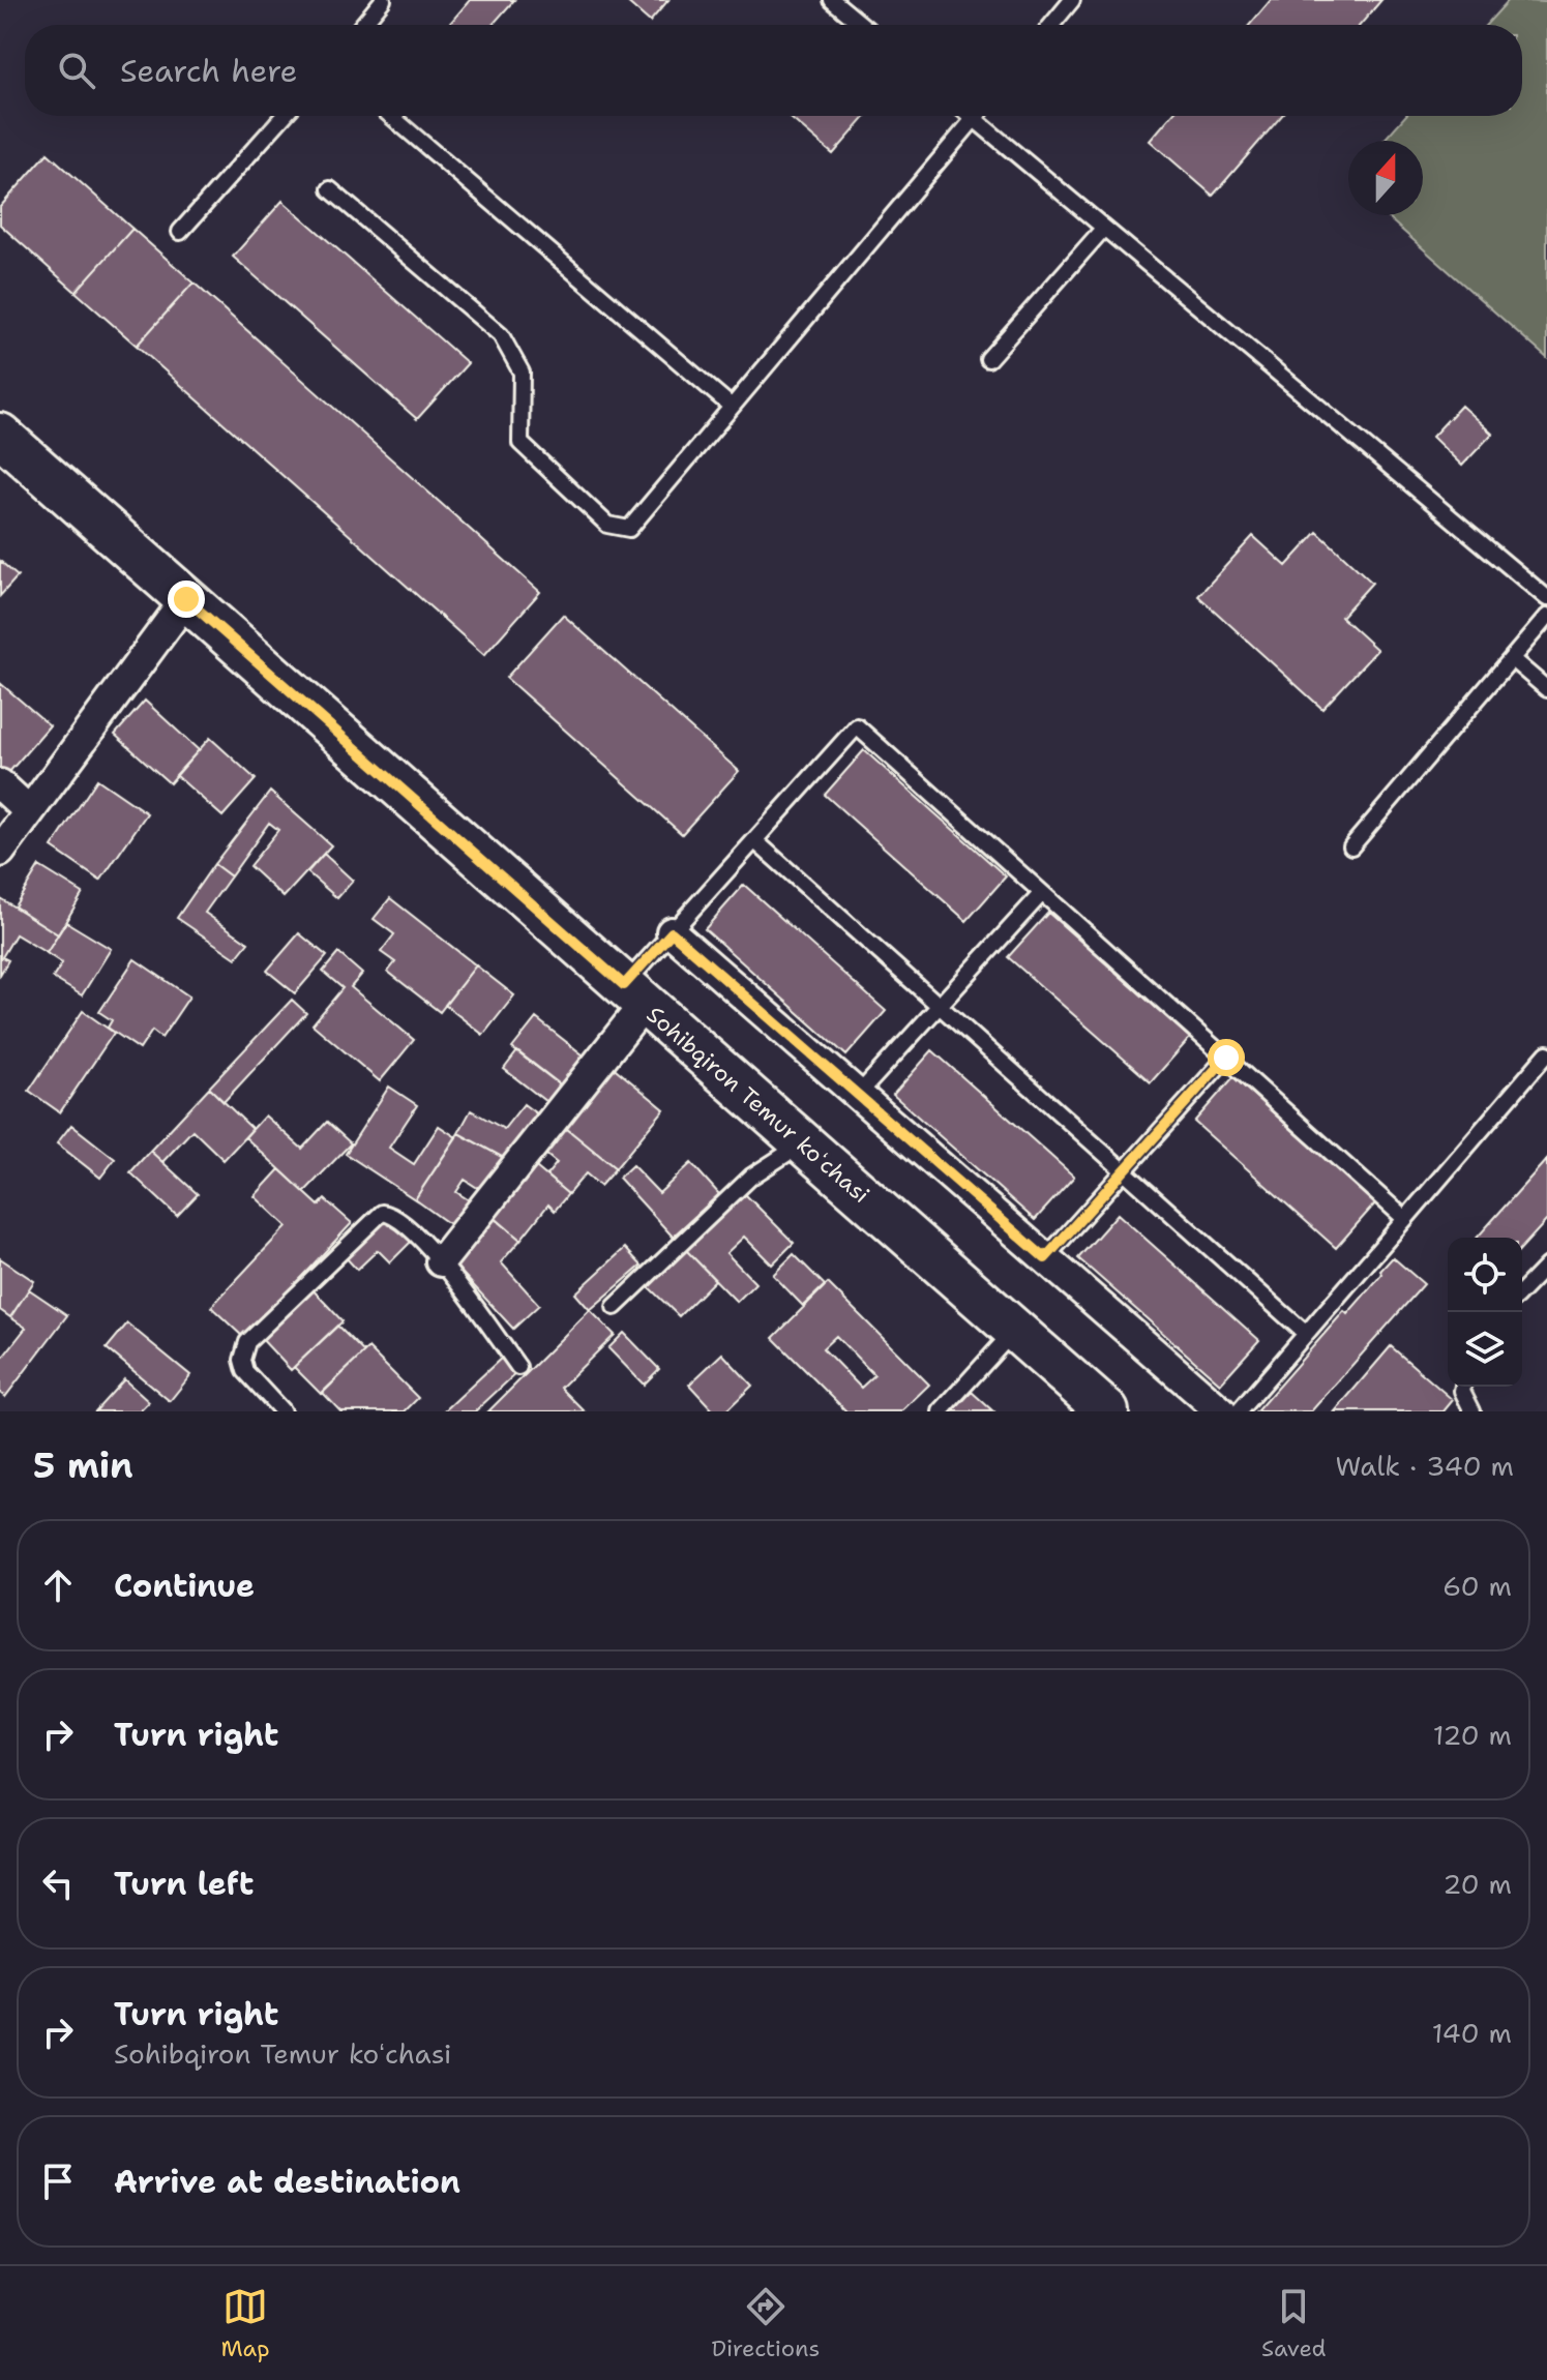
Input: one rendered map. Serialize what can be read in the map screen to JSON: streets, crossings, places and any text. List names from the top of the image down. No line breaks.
{"streets":{"main road":["Sohibqiron Temur koʻchasi"]},"north":"top","page":{"search":"Search here","heading":["5 min","Walk · 340 m"],"list":[["Continue","60 m"],["Turn right","120 m"],["Turn left","20 m"],["Turn right","Sohibqiron Temur koʻchasi","140 m"],"Arrive at destination"],"nav":["Map","Directions","Saved"]}}
